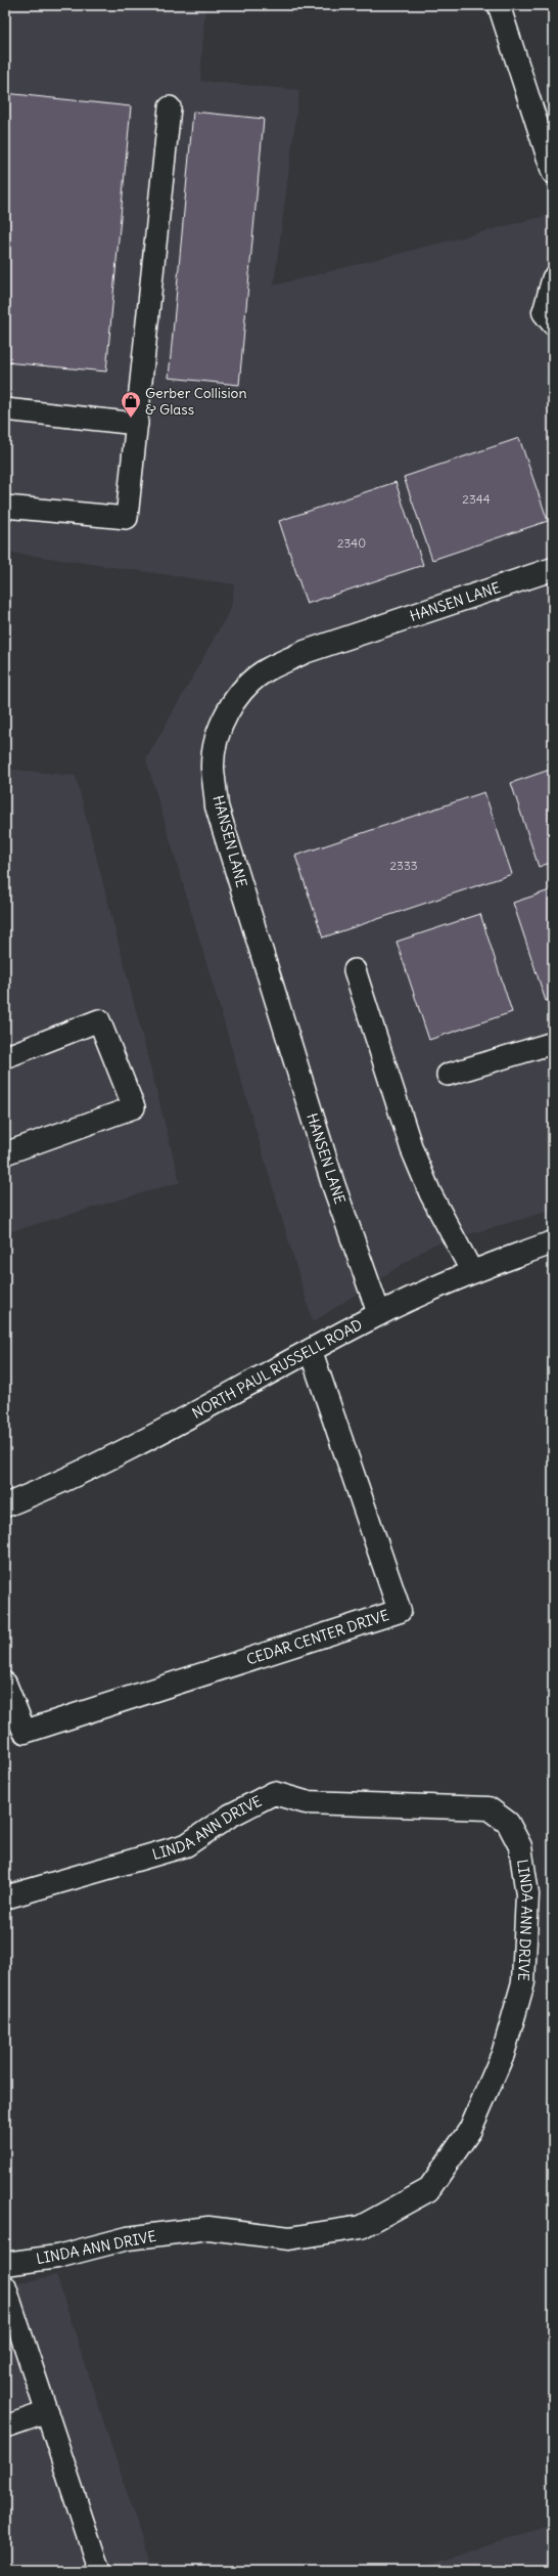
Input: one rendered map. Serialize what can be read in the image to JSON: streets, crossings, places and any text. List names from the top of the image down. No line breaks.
{"streets":{"street":["HANSEN LANE","NORTH PAUL RUSSELL ROAD","CEDAR CENTER DRIVE","LINDA ANN DRIVE"]},"crossings":[["HANSEN LANE","NORTH PAUL RUSSELL ROAD"],["NORTH PAUL RUSSELL ROAD","CEDAR CENTER DRIVE"]],"places":{"shop":["Gerber Collision & Glass"]},"house_numbers":["2344","2340","2333"]}
